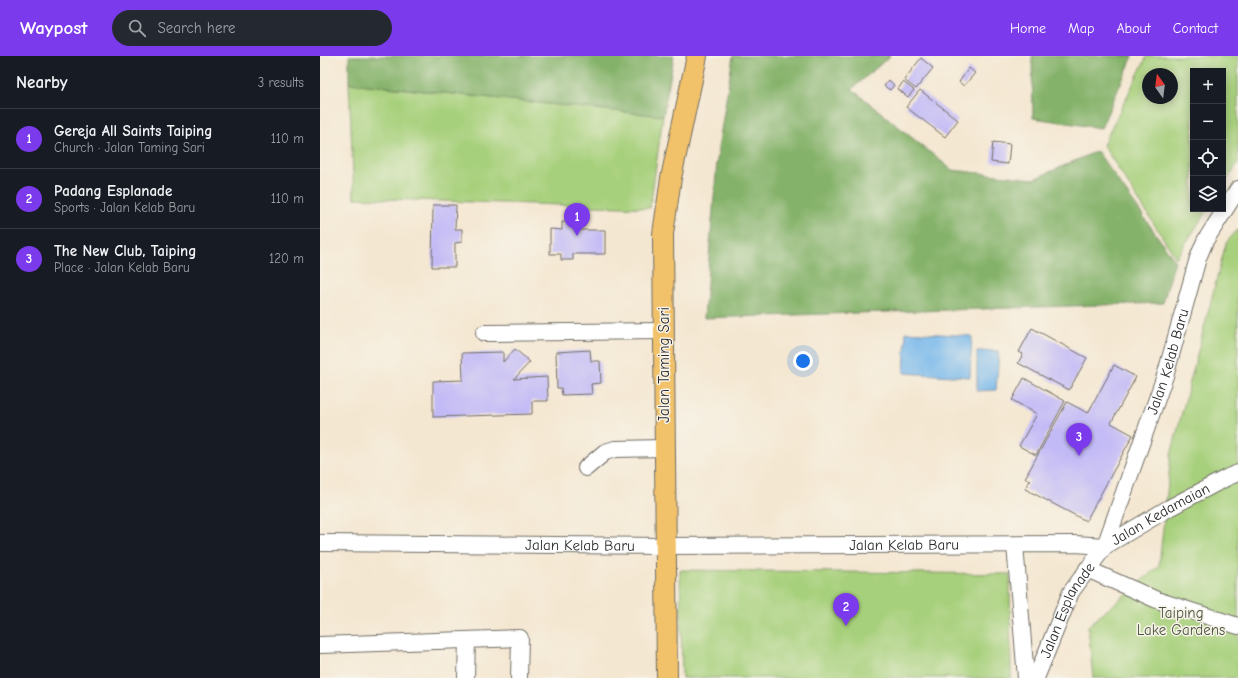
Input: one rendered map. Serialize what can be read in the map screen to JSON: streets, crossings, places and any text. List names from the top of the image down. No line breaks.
{"streets":{"main road":["Jalan Taming Sari"],"street":["Jalan Kelab Baru","Jalan Kedamaian","Jalan Esplanade"]},"crossings":[["Jalan Kelab Baru","Jalan Taming Sari"],["Jalan Kelab Baru","Jalan Kedamaian"],["Jalan Kelab Baru","Jalan Esplanade"],["Jalan Kedamaian","Jalan Esplanade"]],"parks":["Taiping Lake Gardens"],"north":"top","page":{"header":"Waypost","search":"Search here","nav":["Home","Map","About","Contact"],"heading":["Nearby","3 results"],"map_buttons":["+","−"],"list":[{"mark":"1","name":"Gereja All Saints Taiping","note":"Church · Jalan Taming Sari","value":"110 m"},{"mark":"2","name":"Padang Esplanade","note":"Sports · Jalan Kelab Baru","value":"110 m"},{"mark":"3","name":"The New Club, Taiping","note":"Place · Jalan Kelab Baru","value":"120 m"}],"pins":["1","3","2"]}}
